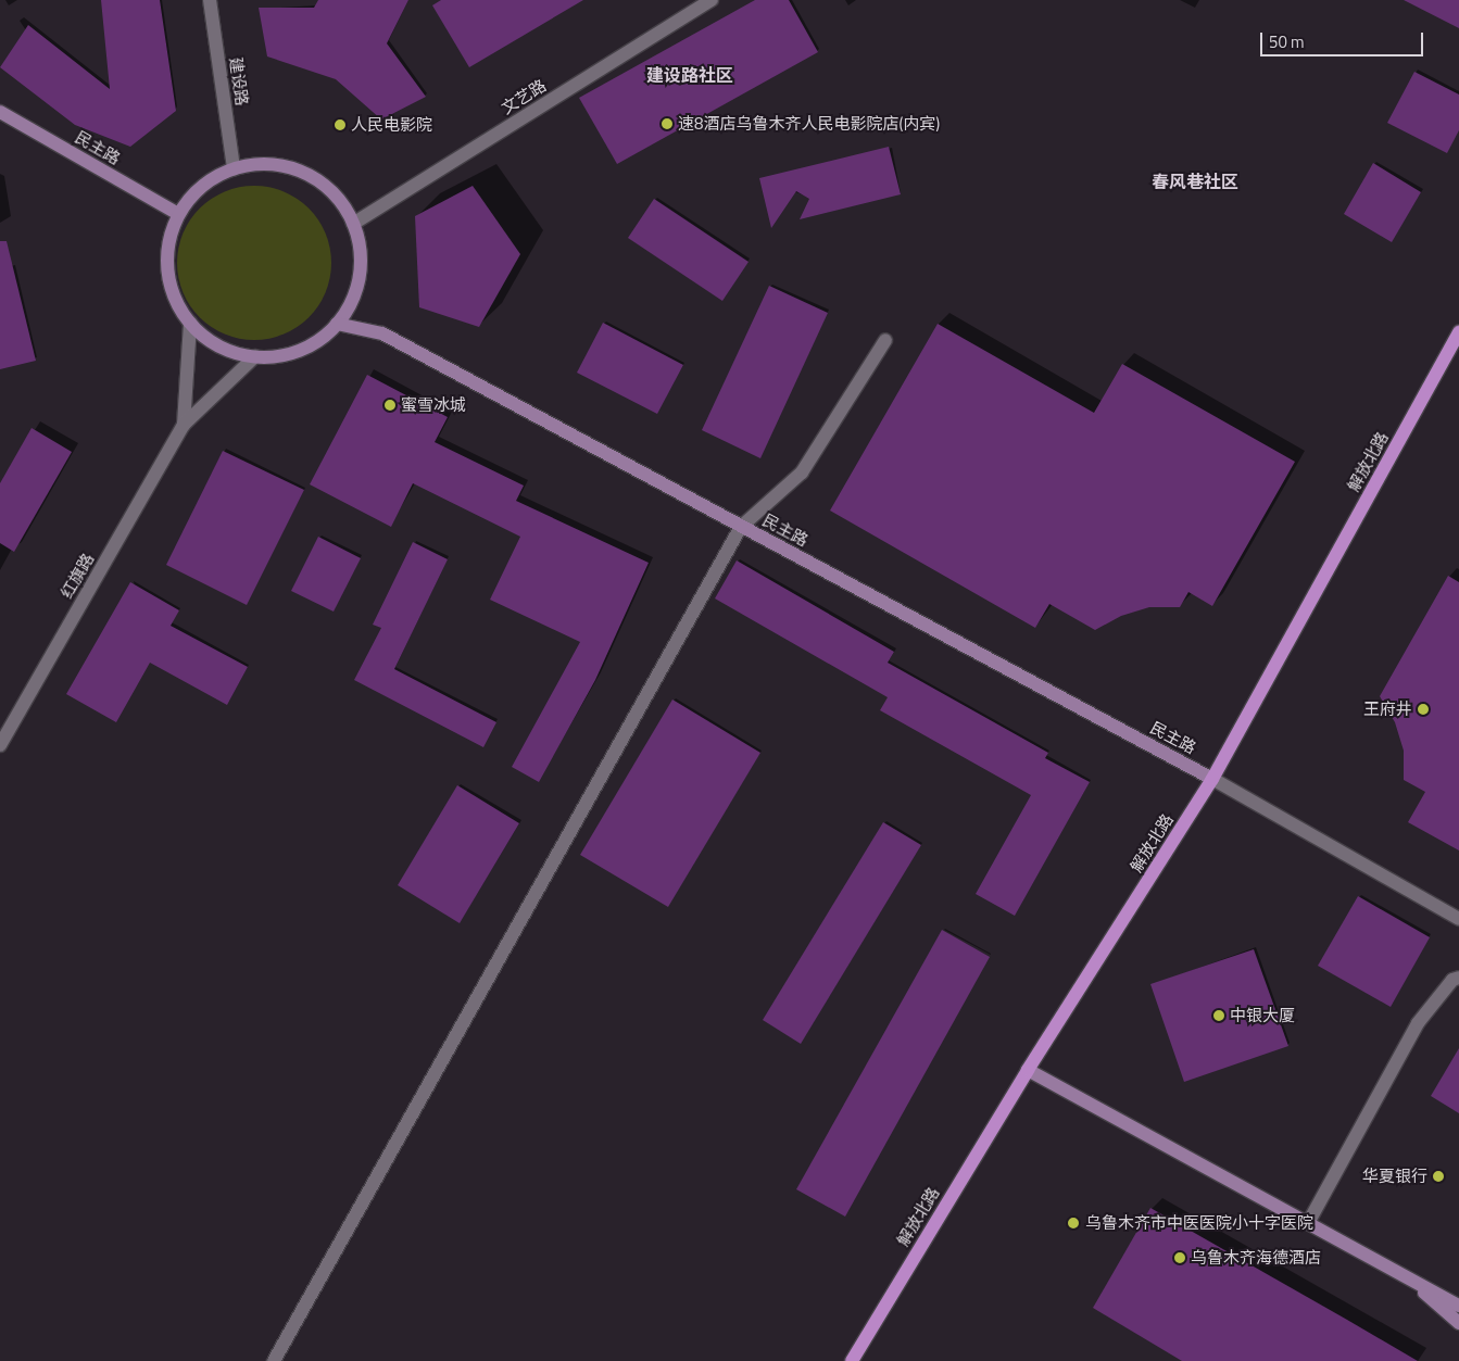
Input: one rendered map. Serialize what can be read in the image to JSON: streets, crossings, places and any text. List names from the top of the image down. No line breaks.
{"streets":{"main road":["民主路","解放北路"],"street":["建设路","文艺路","红旗路"]},"crossings":[["建设路","文艺路"],["建设路","民主路"],["文艺路","民主路"],["民主路","解放北路"]],"districts":["建设路社区","春风巷社区"],"places":["速8酒店乌鲁木齐人民电影院店(内宾)","人民电影院","蜜雪冰城","王府井","中银大厦","华夏银行","乌鲁木齐市中医医院小十字医院","乌鲁木齐海德酒店"],"scale_bar":"50 m"}
